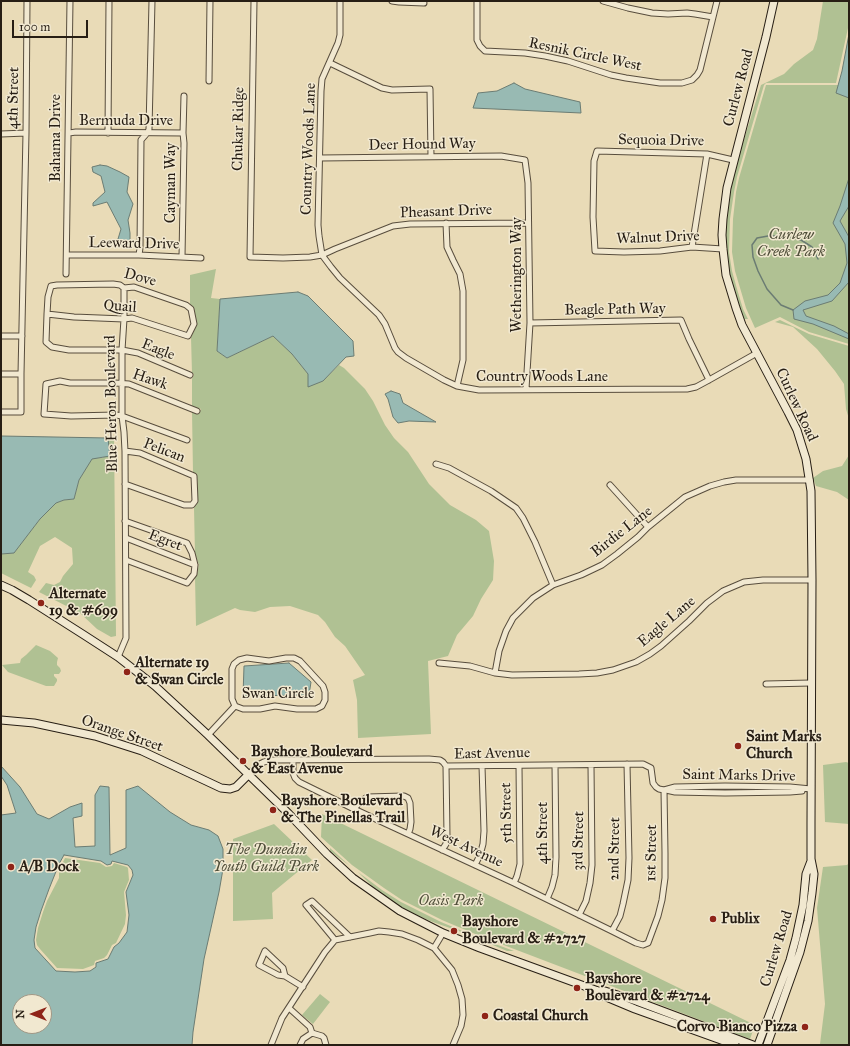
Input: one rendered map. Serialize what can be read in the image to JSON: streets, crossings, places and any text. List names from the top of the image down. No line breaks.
{"streets":{"main road":["Curlew Road","Orange Street"],"street":["Resnik Circle West","4th Street","Bermuda Drive","Chukar Ridge","Bahama Drive","Sequoia Drive","Deer Hound Way","Country Woods Lane","Cayman Way","Pheasant Drive","Walnut Drive","Leeward Drive","Wetherington Way","Dove","Quail","Beagle Path Way","Eagle","Hawk","Blue Heron Boulevard","Pelican","Birdie Lane","Egret","Eagle Lane","Swan Circle","East Avenue","Saint Marks Drive","5th Street","3rd Street","West Avenue","2nd Street","1st Street"]},"crossings":[["Curlew Road","Sequoia Drive"],["Curlew Road","Country Woods Lane"],["Curlew Road","Walnut Drive"],["Curlew Road","Birdie Lane"],["Curlew Road","Eagle Lane"],["Curlew Road","Saint Marks Drive"],["4th Street","East Avenue"],["4th Street","West Avenue"],["Bermuda Drive","Bahama Drive"],["Bermuda Drive","Cayman Way"],["Chukar Ridge","Pheasant Drive"],["Bahama Drive","Leeward Drive"],["Sequoia Drive","Walnut Drive"],["Deer Hound Way","Country Woods Lane"],["Deer Hound Way","Wetherington Way"],["Country Woods Lane","Pheasant Drive"],["Country Woods Lane","Wetherington Way"],["Country Woods Lane","Beagle Path Way"],["Cayman Way","Leeward Drive"],["Pheasant Drive","Wetherington Way"],["Wetherington Way","Beagle Path Way"],["Dove","Quail"],["Dove","Eagle"],["Dove","Blue Heron Boulevard"],["Quail","Eagle"],["Quail","Blue Heron Boulevard"],["Eagle","Blue Heron Boulevard"],["Hawk","Blue Heron Boulevard"],["Blue Heron Boulevard","Pelican"],["Blue Heron Boulevard","Egret"],["Birdie Lane","Eagle Lane"],["Orange Street","East Avenue"],["East Avenue","Saint Marks Drive"],["East Avenue","5th Street"],["East Avenue","3rd Street"],["East Avenue","West Avenue"],["East Avenue","2nd Street"],["East Avenue","1st Street"],["Saint Marks Drive","1st Street"],["5th Street","West Avenue"],["3rd Street","West Avenue"],["West Avenue","2nd Street"],["West Avenue","1st Street"]],"parks":["Curlew Creek Park","The Dunedin Youth Guild Park","Oasis Park"],"places":["Alternate 19 & #699","Alternate 19 & Swan Circle","Saint Marks Church","Bayshore Boulevard & East Avenue","Bayshore Boulevard & The Pinellas Trail","A/B Dock","Publix","Bayshore Boulevard & #2727","Bayshore Boulevard & #2724","Coastal Church","Corvo Bianco Pizza"],"scale_bar":"100 m","north":"left"}
